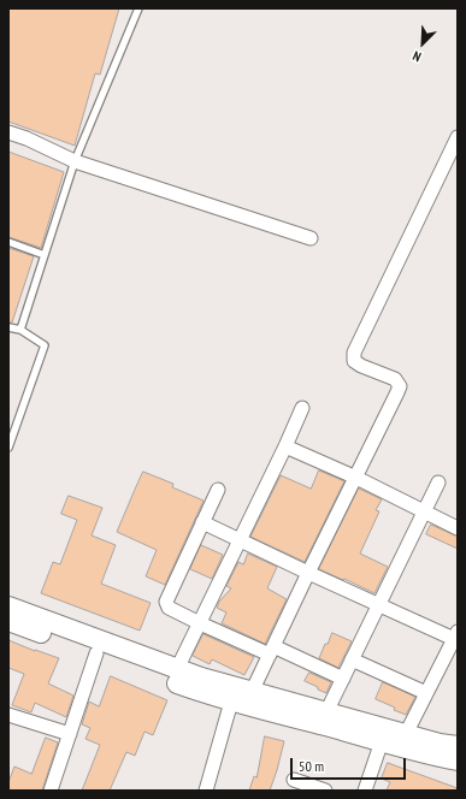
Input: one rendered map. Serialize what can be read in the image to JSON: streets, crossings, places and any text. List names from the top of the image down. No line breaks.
{"scale_bar":"50 m","north":"bottom left"}
